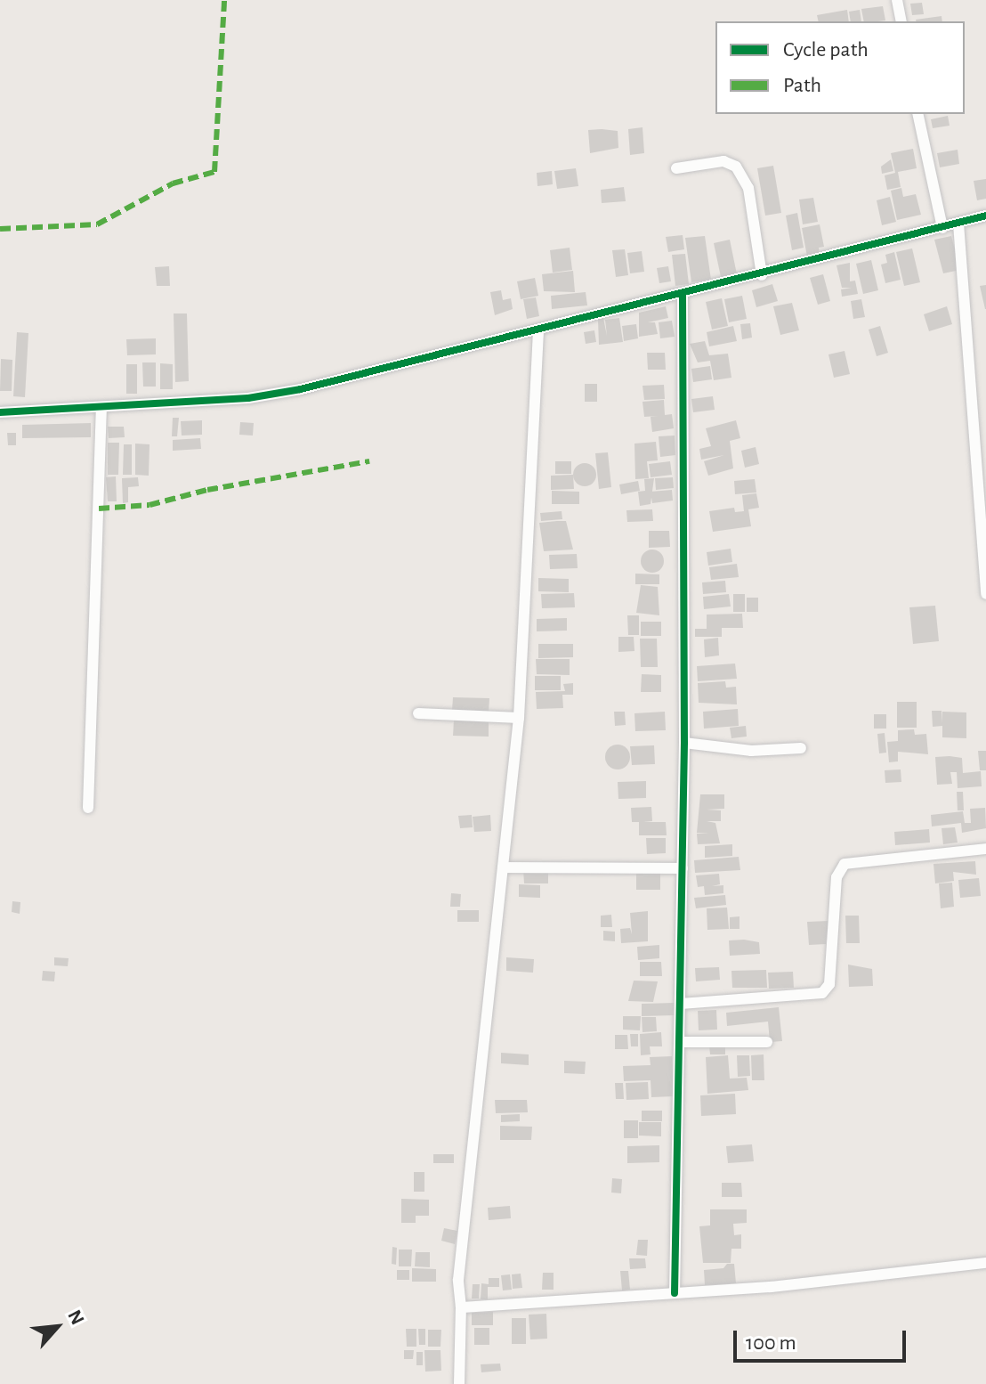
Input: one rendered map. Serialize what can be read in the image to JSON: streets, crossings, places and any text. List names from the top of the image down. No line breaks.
{"legend":["Cycle path","Path"],"scale_bar":"100 m","north":"top right"}
